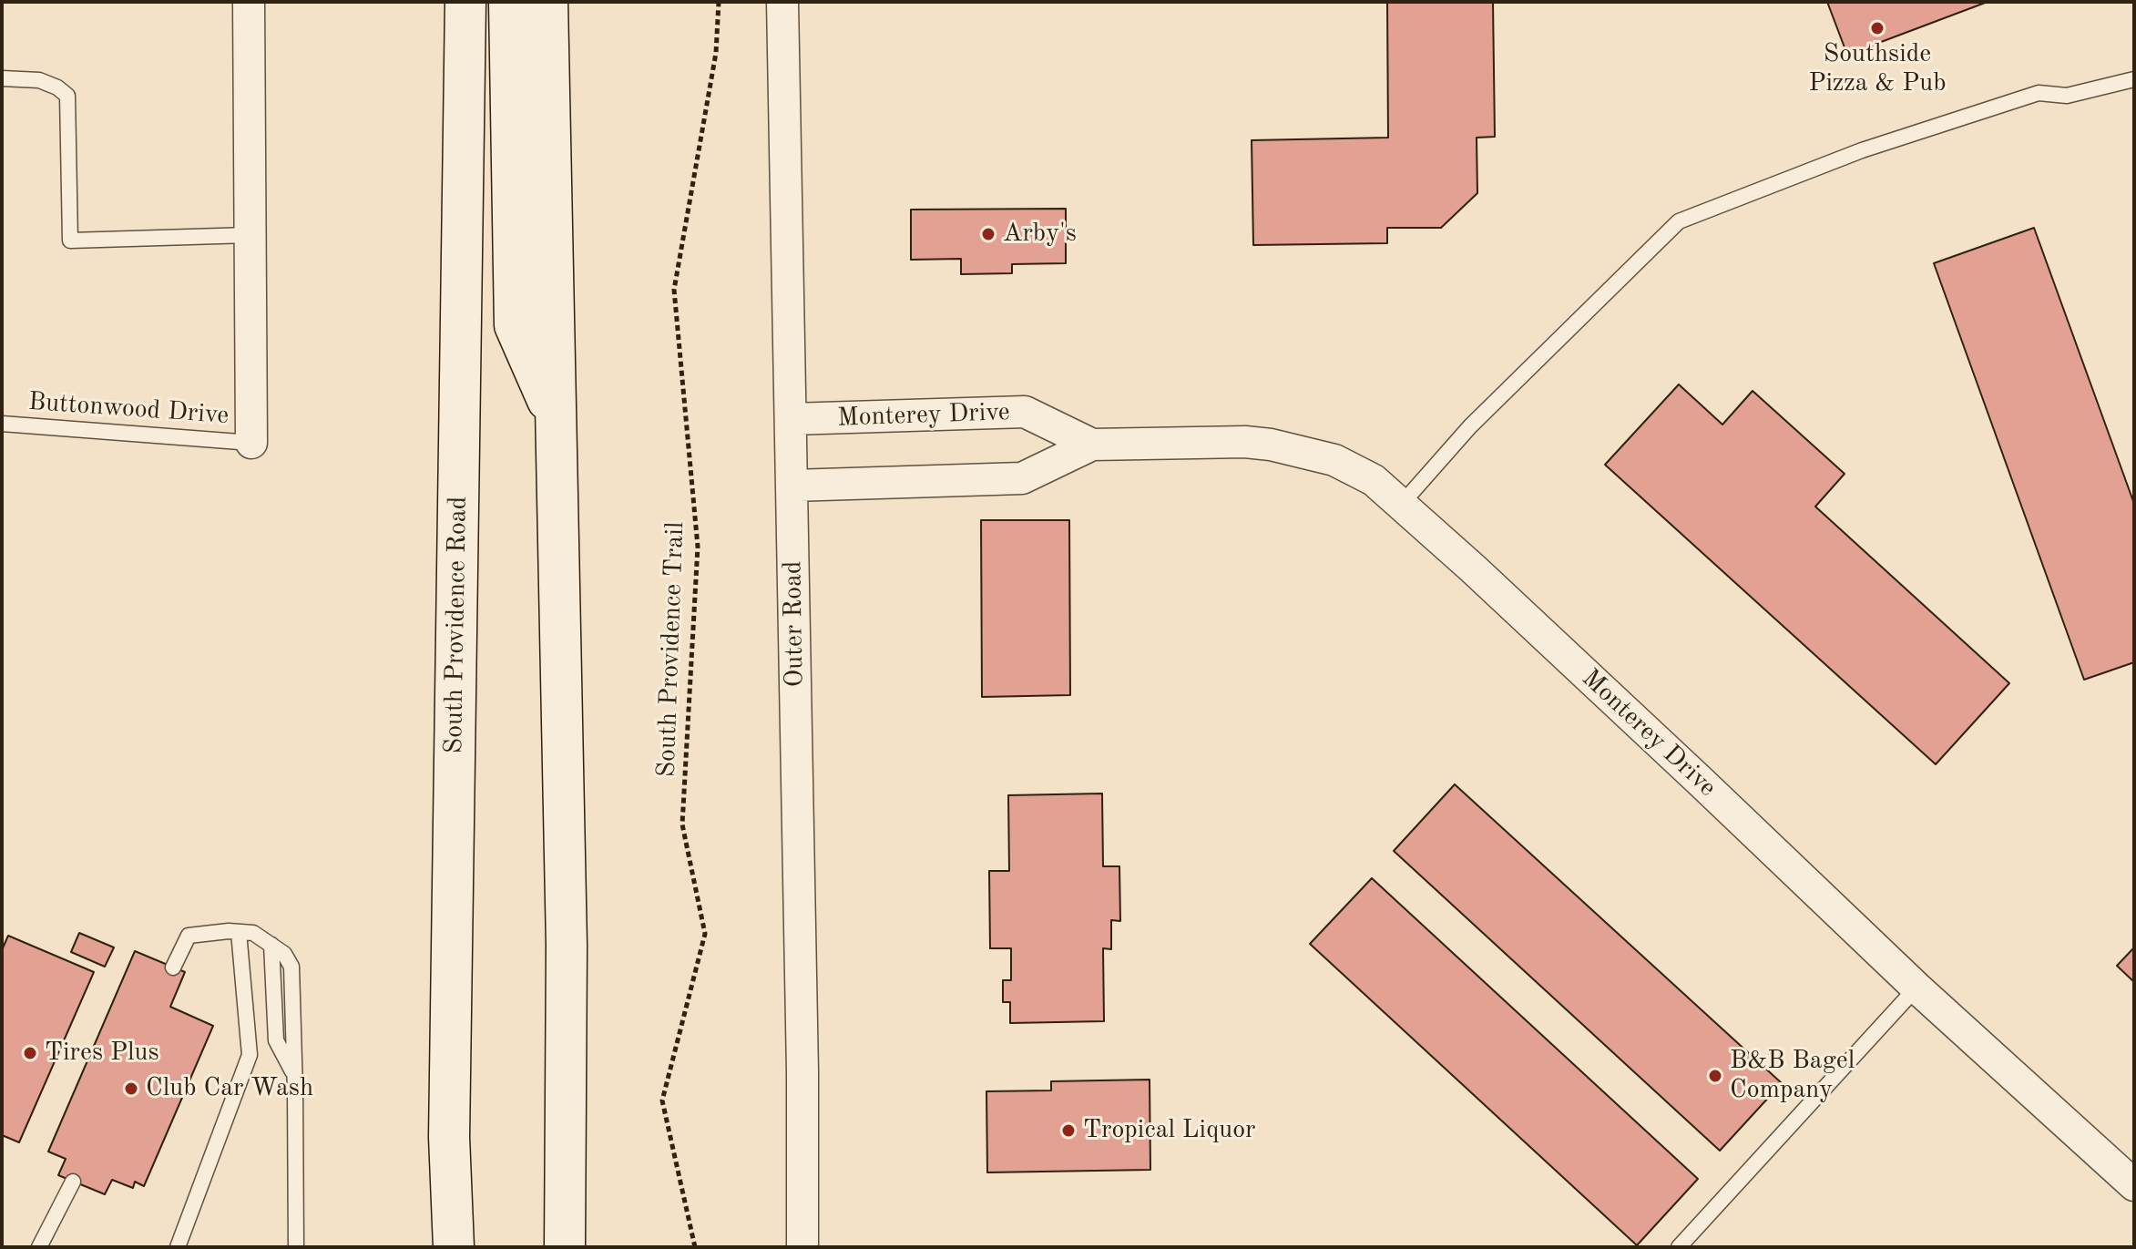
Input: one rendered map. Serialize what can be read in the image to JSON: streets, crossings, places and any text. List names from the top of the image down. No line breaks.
{"streets":{"main road":["South Providence Road"],"street":["Monterey Drive","Outer Road"],"lane":["Buttonwood Drive"],"path":["South Providence Trail"]},"crossings":[["Monterey Drive","Outer Road"]],"places":["Southside Pizza & Pub","Arby's","Tires Plus","B&B Bagel Company","Club Car Wash","Tropical Liquor"]}
